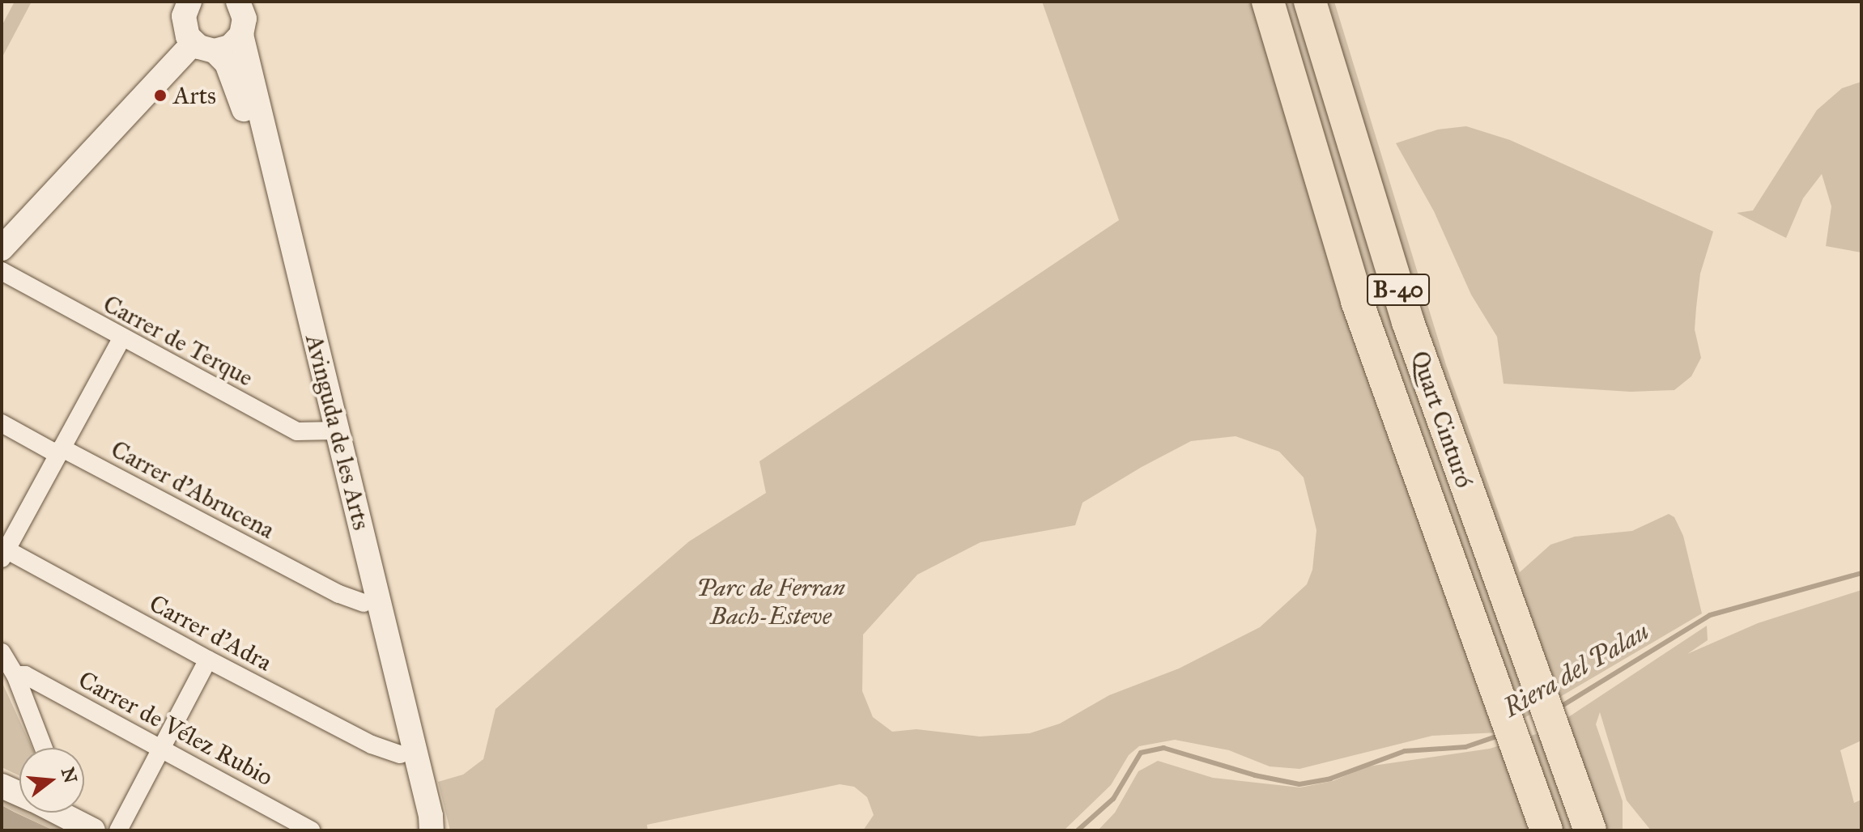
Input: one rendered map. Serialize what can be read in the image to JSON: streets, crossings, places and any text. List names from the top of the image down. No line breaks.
{"streets":{"highway":["B-40","Quart Cinturó"],"main road":["Avinguda de les Arts"],"street":["Carrer de Terque","Carrer d'Abrucena","Carrer d'Adra","Carrer de Vélez Rubio"]},"crossings":[["Carrer de Terque","Avinguda de les Arts"],["Avinguda de les Arts","Carrer d'Abrucena"],["Avinguda de les Arts","Carrer d'Adra"]],"water":["Riera del Palau"],"parks":["Parc de Ferran Bach-Esteve"],"places":["Arts"],"north":"right"}
